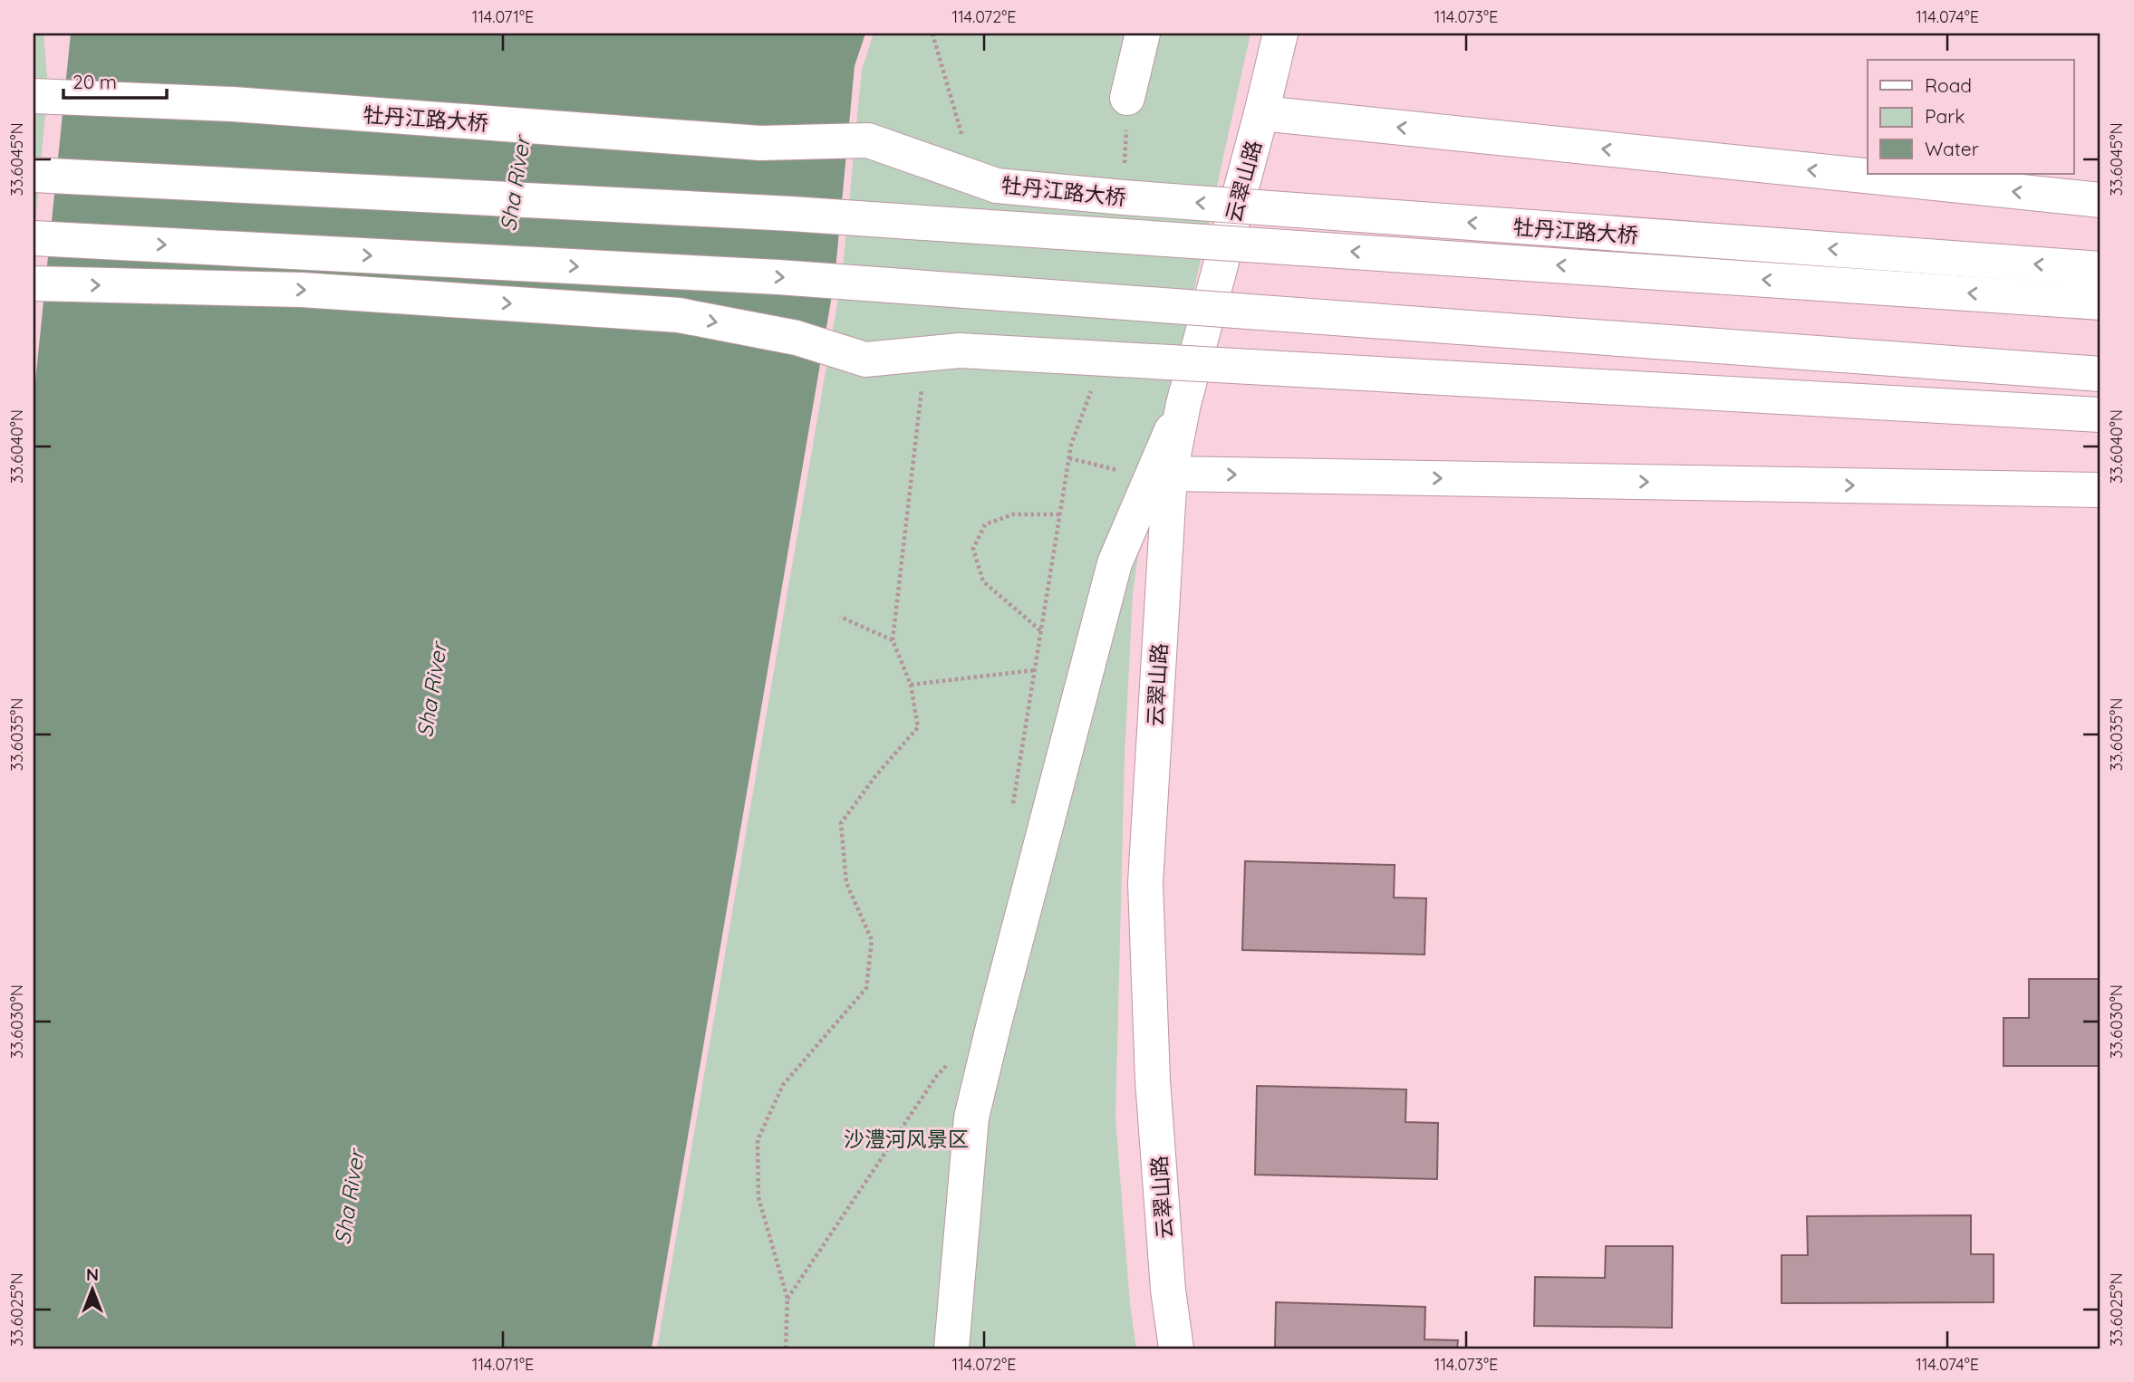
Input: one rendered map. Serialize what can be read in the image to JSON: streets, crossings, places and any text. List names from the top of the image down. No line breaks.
{"streets":{"street":["牡丹江路大桥","云翠山路"]},"water":["Sha River"],"parks":["沙澧河风景区"],"legend":["Road","Park","Water"],"scale_bar":"20 m","north":"top","coordinates":["114.071°E","114.072°E","114.073°E","114.074°E","33.6045°N","33.6040°N","33.6035°N","33.6030°N","33.6025°N"]}
